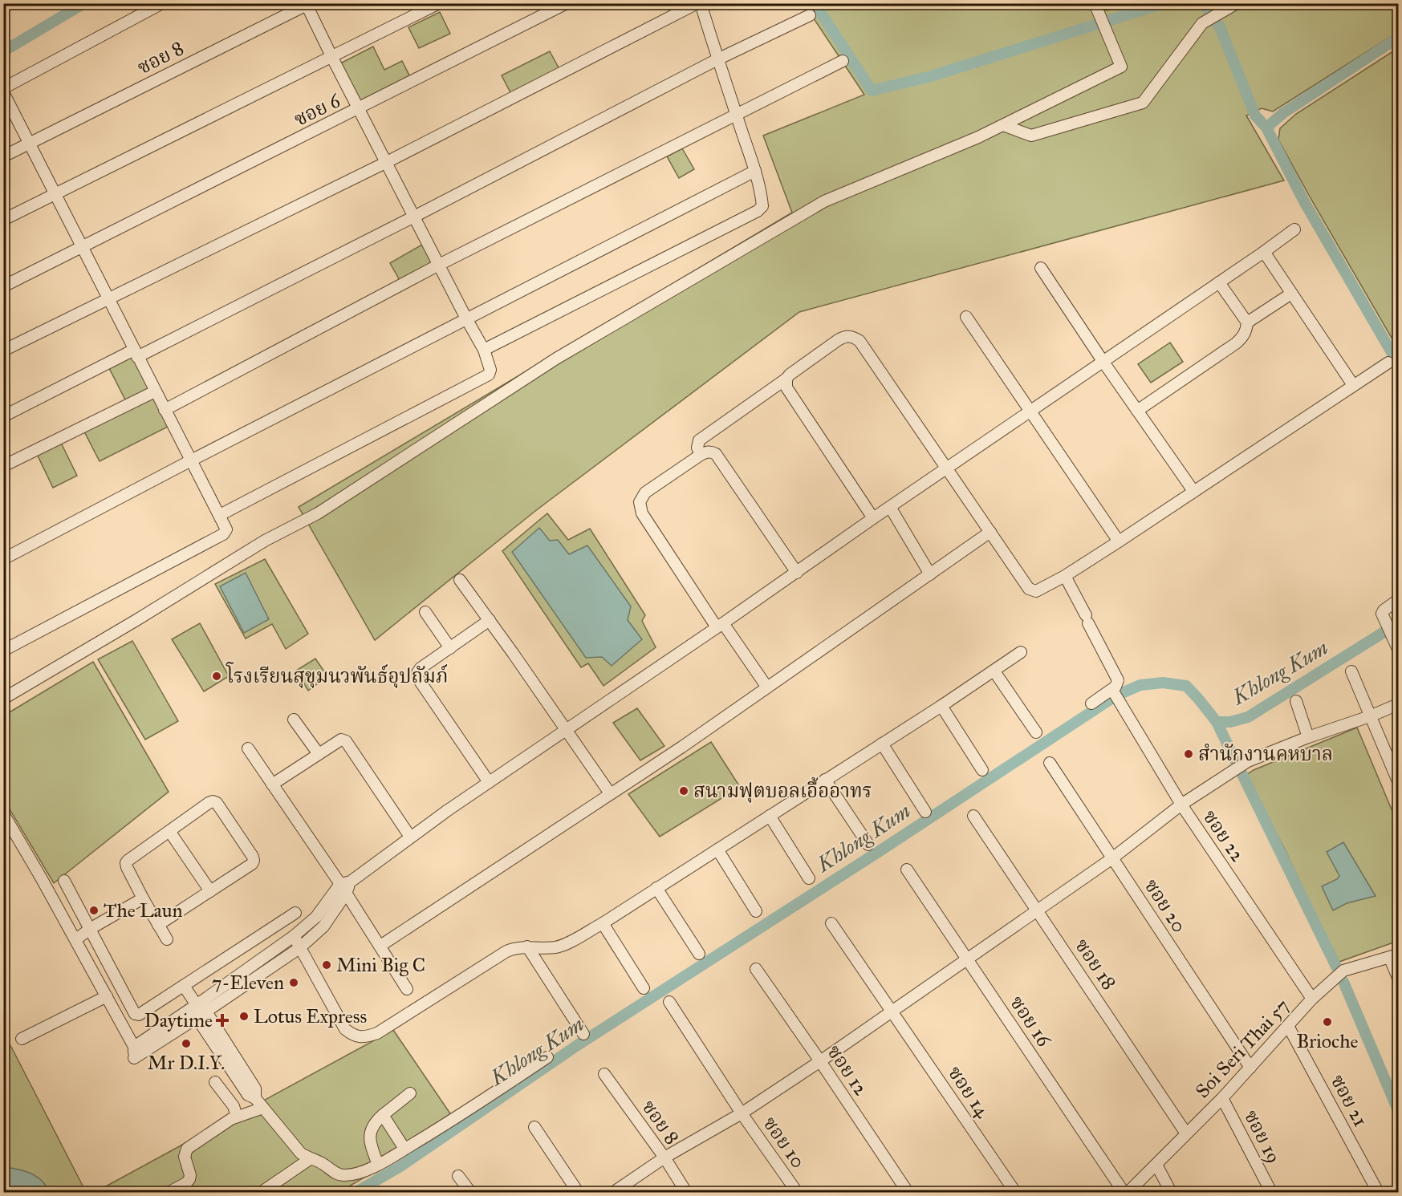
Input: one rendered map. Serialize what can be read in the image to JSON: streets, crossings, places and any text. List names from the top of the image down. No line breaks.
{"streets":{"street":["ซอย 8","ซอย 6","ซอย 22","ซอย 20","ซอย 18","ซอย 16","Soi Seri Thai 57","ซอย 12","ซอย 14","ซอย 21","ซอย 19","ซอย 10"]},"crossings":[["ซอย 22","Soi Seri Thai 57"],["ซอย 20","Soi Seri Thai 57"],["ซอย 18","Soi Seri Thai 57"],["Soi Seri Thai 57","ซอย 21"],["Soi Seri Thai 57","ซอย 19"]],"water":["Khlong Kum"],"places":{"other":["โรงเรียนสุขุมนวพันธ์อุปถัมภ์","สำนักงานคหบาล","สนามฟุตบอลเอื้ออาทร","The Laun","Mini Big C","7-Eleven","Lotus Express","Brioche","Mr D.I.Y."],"health":["Daytime"]}}
